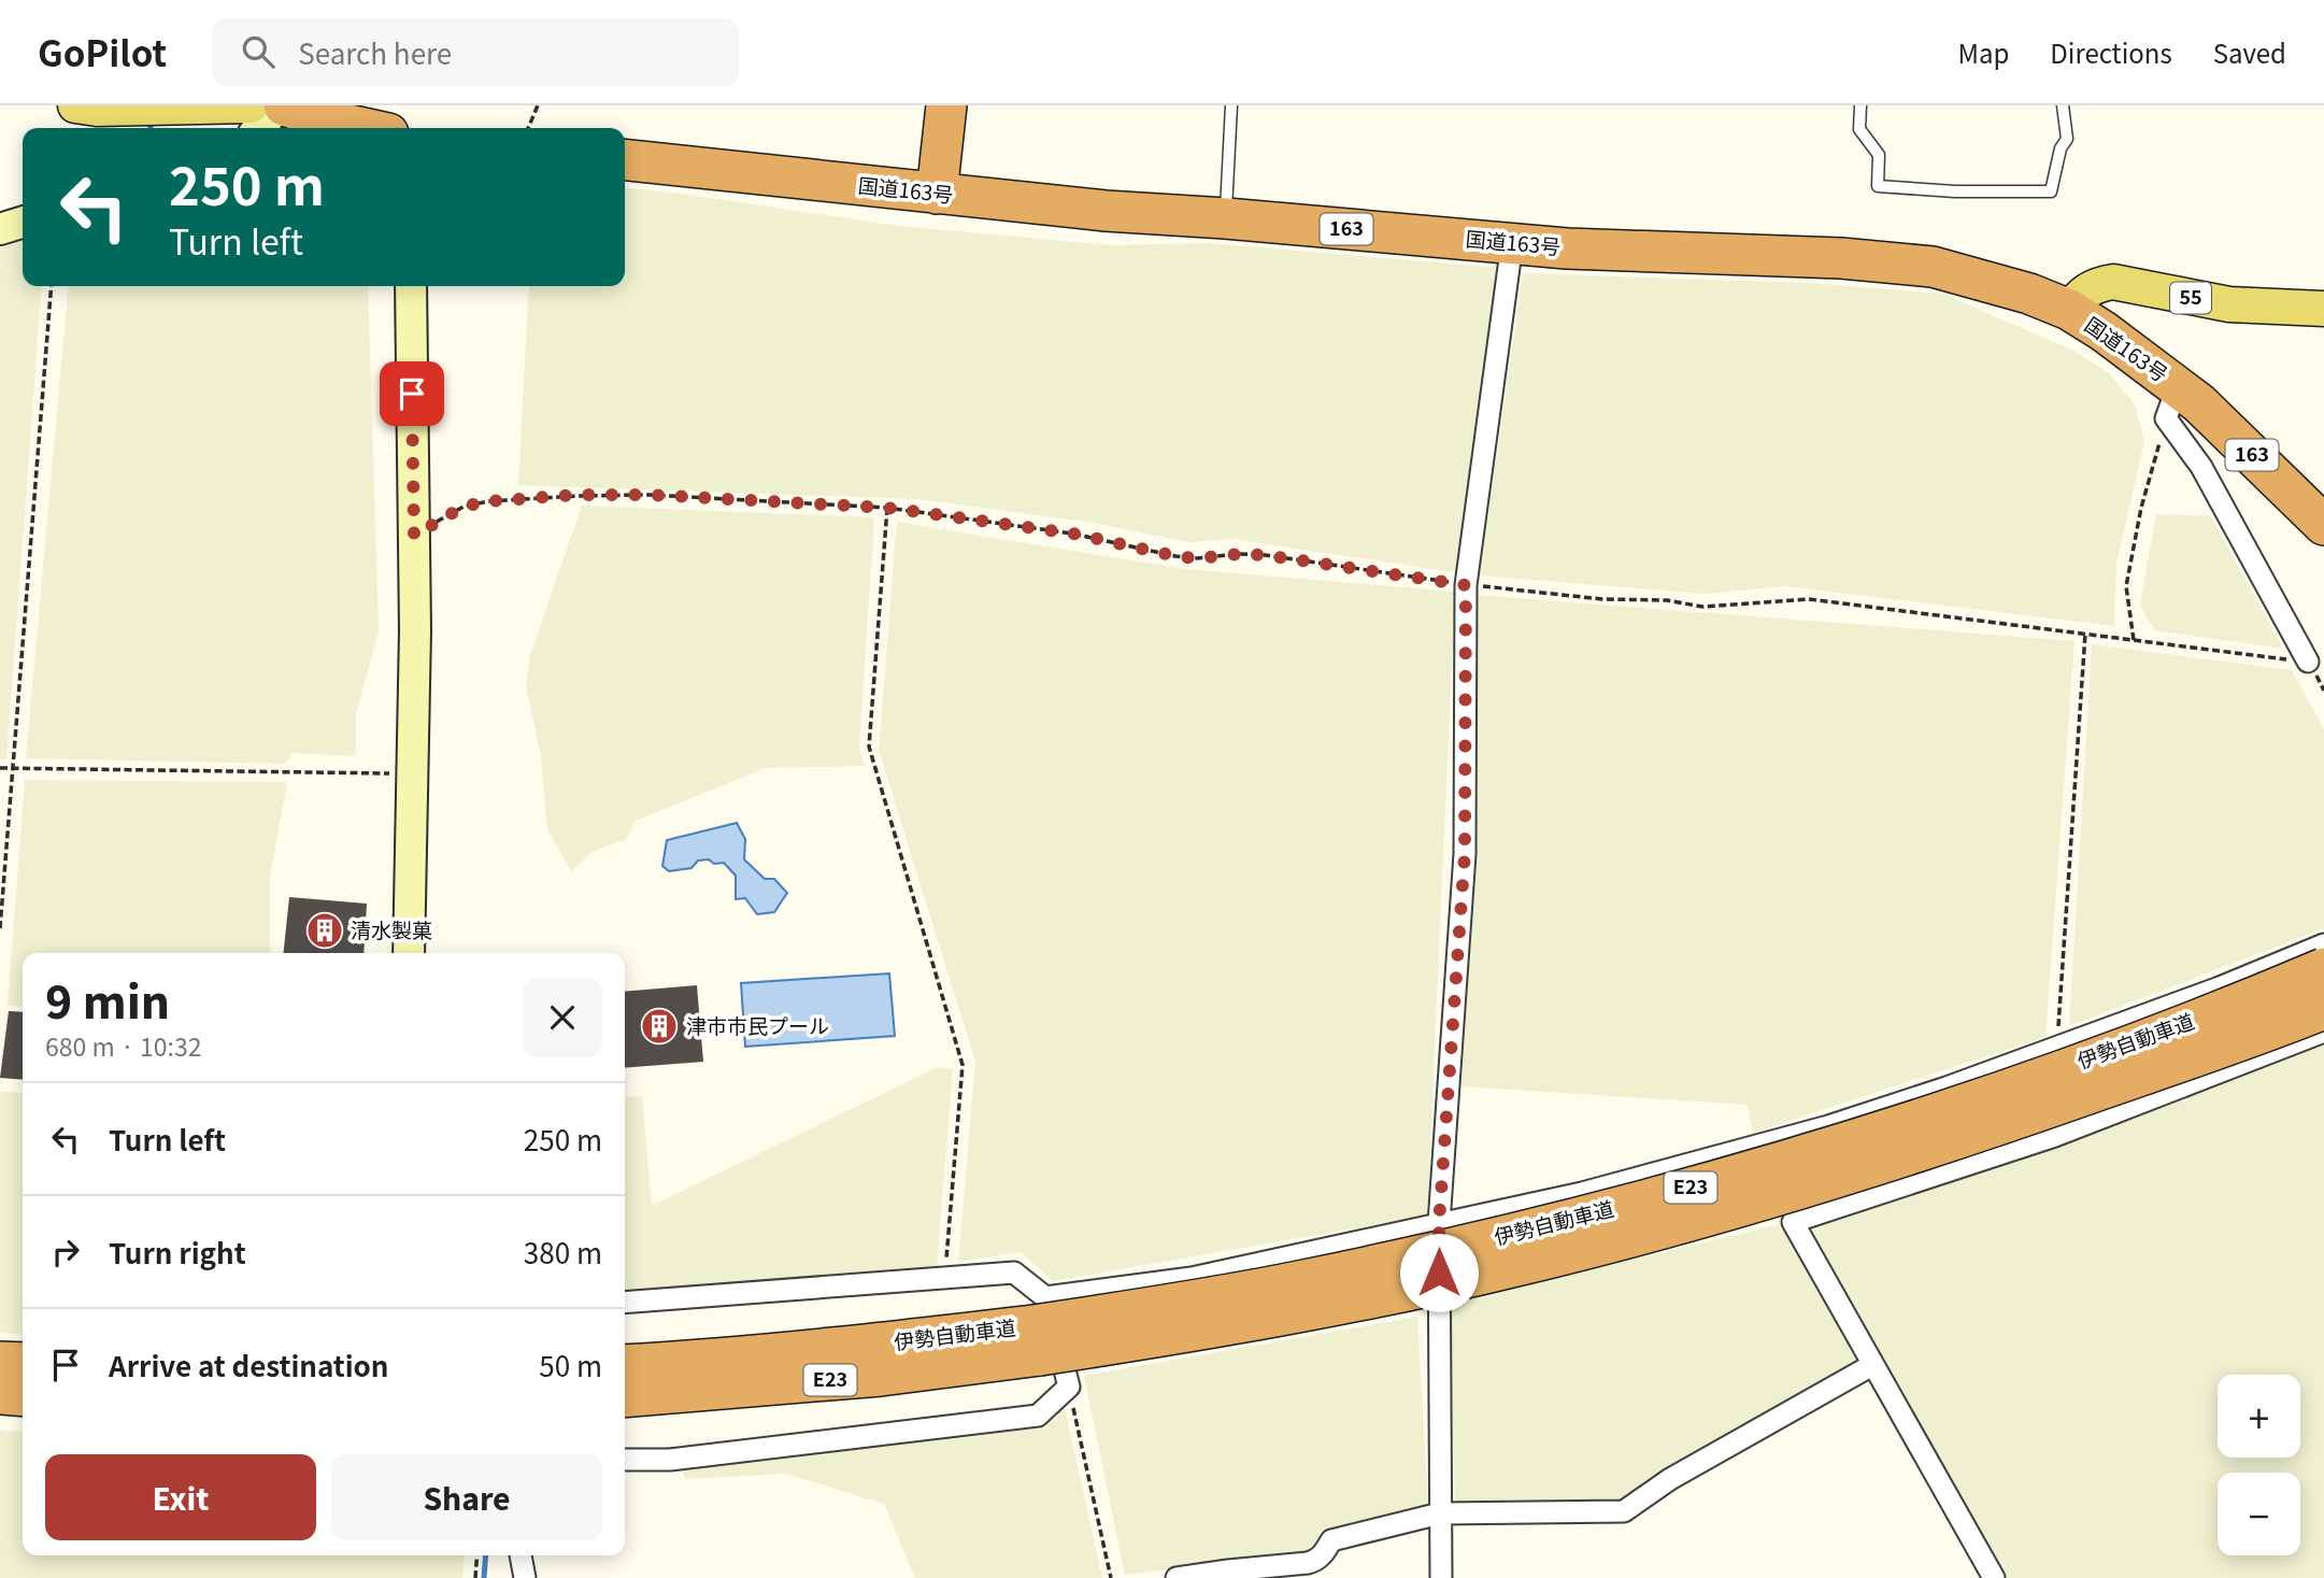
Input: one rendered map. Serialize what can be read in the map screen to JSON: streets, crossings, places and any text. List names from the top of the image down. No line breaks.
{"streets":{"highway":["国道163号","163","伊勢自動車道","E23"],"main road":["55"]},"crossings":[["国道163号","55"]],"places":{"building":["清水製菓","津市市民プール"]},"page":{"header":"GoPilot","search":"Search here","nav":["Map","Directions","Saved"],"turn":["250 m","Turn left"],"heading":["9 min","680 m · 10:32"],"list":[{"name":"Turn left","value":"250 m"},{"name":"Turn right","value":"380 m"},{"name":"Arrive at destination","value":"50 m"}],"map_buttons":["+","−"],"buttons":["Exit","Share"]}}
